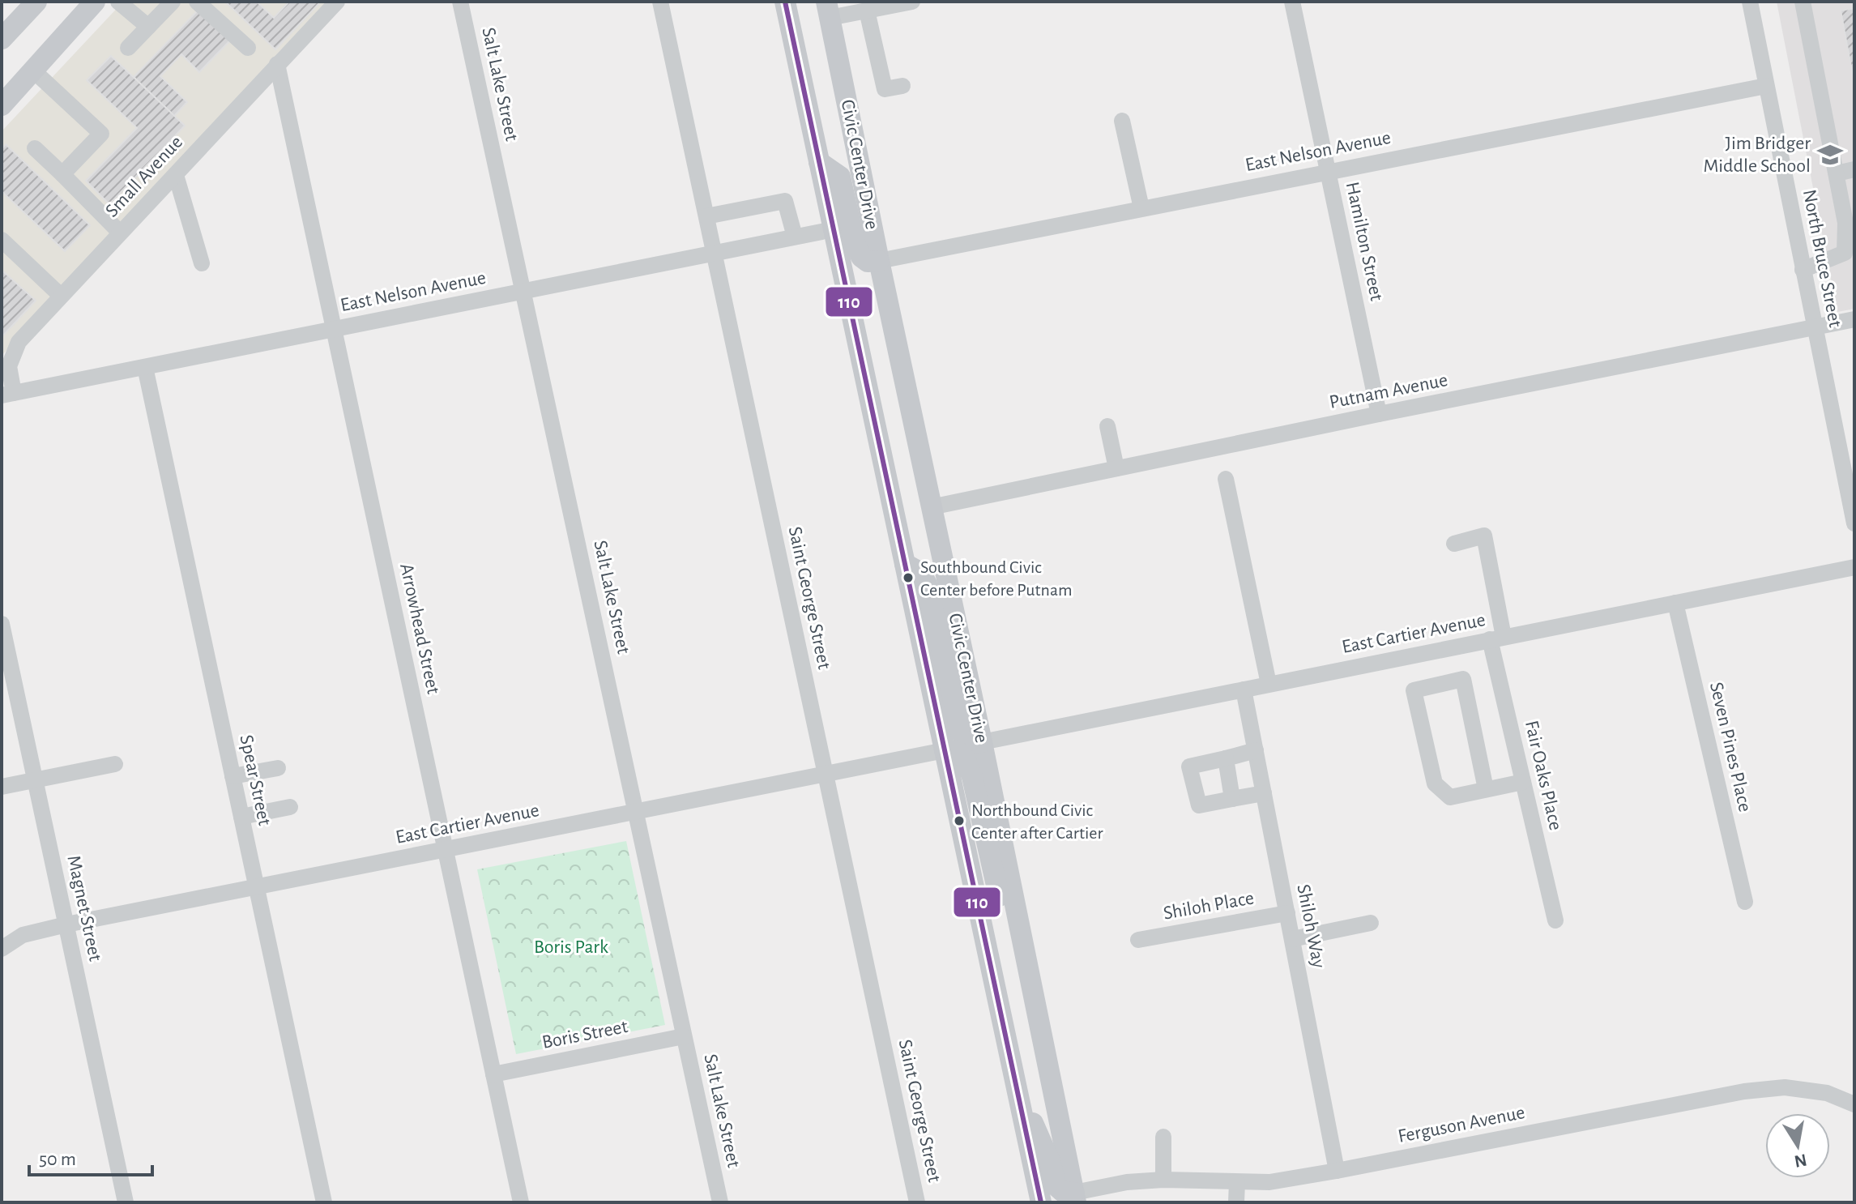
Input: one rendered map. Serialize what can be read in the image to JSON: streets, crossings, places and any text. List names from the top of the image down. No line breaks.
{"streets":{"main road":["Civic Center Drive"],"street":["Salt Lake Street","East Nelson Avenue","Small Avenue","Hamilton Street","North Bruce Street","Putnam Avenue","Saint George Street","Arrowhead Street","East Cartier Avenue","Seven Pines Place","Fair Oaks Place","Spear Street","Shiloh Place","Magnet Street","Shiloh Way","Boris Street","Ferguson Avenue"]},"crossings":[["Salt Lake Street","East Nelson Avenue"],["Salt Lake Street","East Cartier Avenue"],["Salt Lake Street","Boris Street"],["East Nelson Avenue","Civic Center Drive"],["East Nelson Avenue","Small Avenue"],["East Nelson Avenue","Hamilton Street"],["East Nelson Avenue","North Bruce Street"],["East Nelson Avenue","Saint George Street"],["East Nelson Avenue","Arrowhead Street"],["East Nelson Avenue","Spear Street"],["Civic Center Drive","Putnam Avenue"],["Civic Center Drive","East Cartier Avenue"],["Civic Center Drive","Ferguson Avenue"],["Small Avenue","Arrowhead Street"],["Hamilton Street","Putnam Avenue"],["North Bruce Street","Putnam Avenue"],["Saint George Street","East Cartier Avenue"],["Arrowhead Street","East Cartier Avenue"],["Arrowhead Street","Boris Street"],["East Cartier Avenue","Seven Pines Place"],["East Cartier Avenue","Fair Oaks Place"],["East Cartier Avenue","Spear Street"],["East Cartier Avenue","Magnet Street"],["East Cartier Avenue","Shiloh Way"],["Shiloh Place","Shiloh Way"],["Shiloh Way","Ferguson Avenue"]],"parks":["Boris Park"],"places":{"school or university":["Jim Bridger Middle School"],"other":["Southbound Civic Center before Putnam","Northbound Civic Center after Cartier"]},"lines":["transit line 110"],"scale_bar":"50 m","north":"bottom"}
